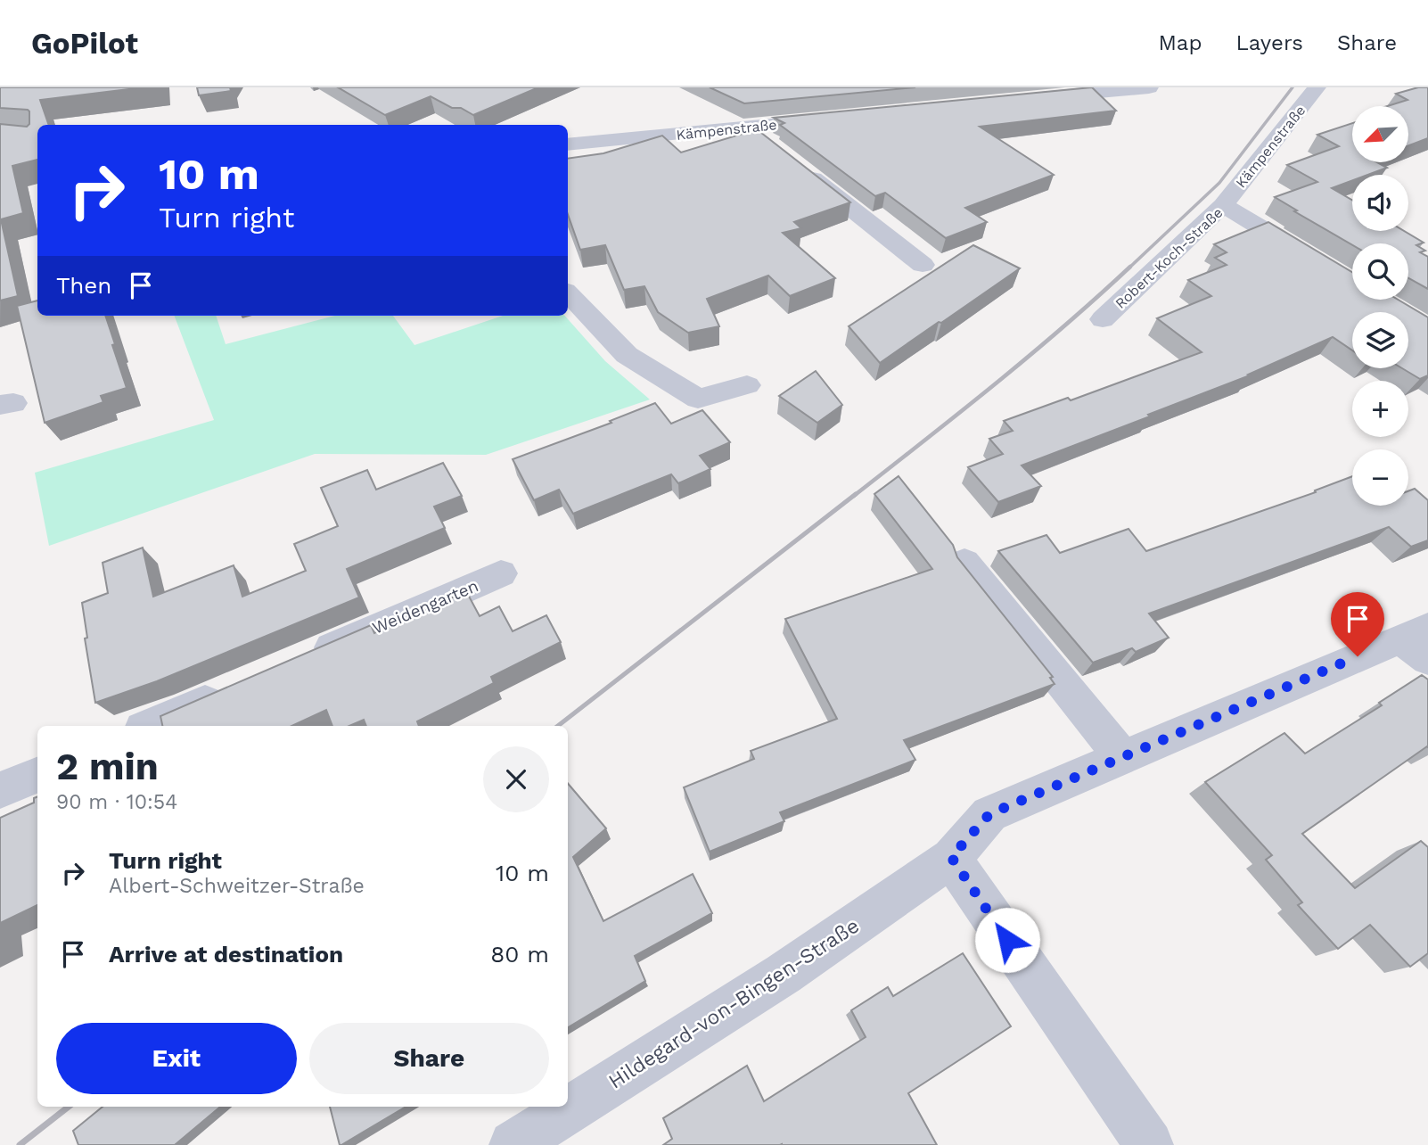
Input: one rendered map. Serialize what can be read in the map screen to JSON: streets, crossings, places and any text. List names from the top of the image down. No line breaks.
{"streets":{"street":["Kämpenstraße","Robert-Koch-Straße","Weidengarten","Hildegard-von-Bingen-Straße"]},"crossings":[["Kämpenstraße","Robert-Koch-Straße"]],"north":"bottom left","page":{"header":"GoPilot","nav":["Map","Layers","Share"],"map_buttons":["+","−"],"turn":["10 m","Turn right"],"then":"Then","heading":["2 min","90 m · 10:54"],"list":[{"name":"Turn right","note":"Albert-Schweitzer-Straße","value":"10 m"},{"name":"Arrive at destination","value":"80 m"}],"buttons":["Exit","Share"]}}
